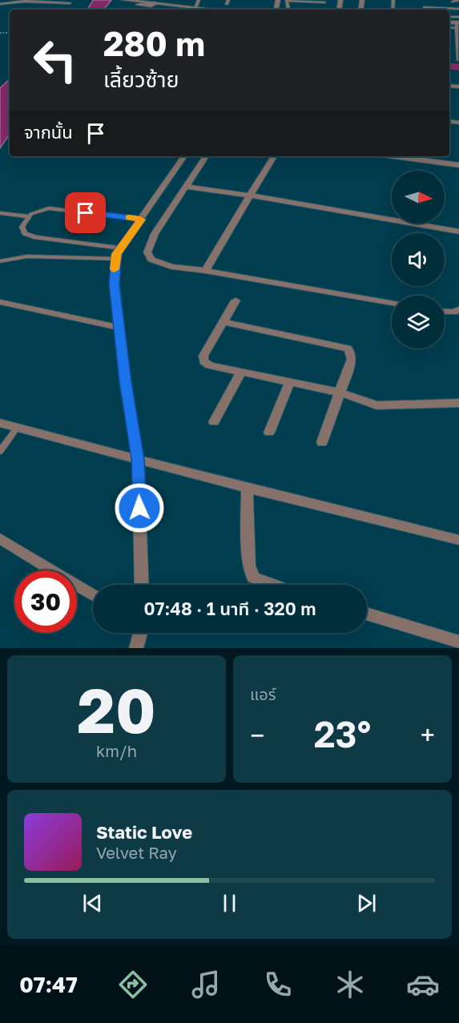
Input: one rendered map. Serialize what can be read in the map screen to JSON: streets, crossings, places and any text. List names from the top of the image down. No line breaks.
{"north":"right","page":{"turn":["280 m","เลี้ยวซ้าย"],"then":"จากนั้น","limit":"30","trip":"07:48 · 1 นาที · 320 m","tile":[["20","km/h"],"แอร์"],"heat":["−","23°","+"],"song":["Static Love","Velvet Ray"],"tabs":"07:47"}}
